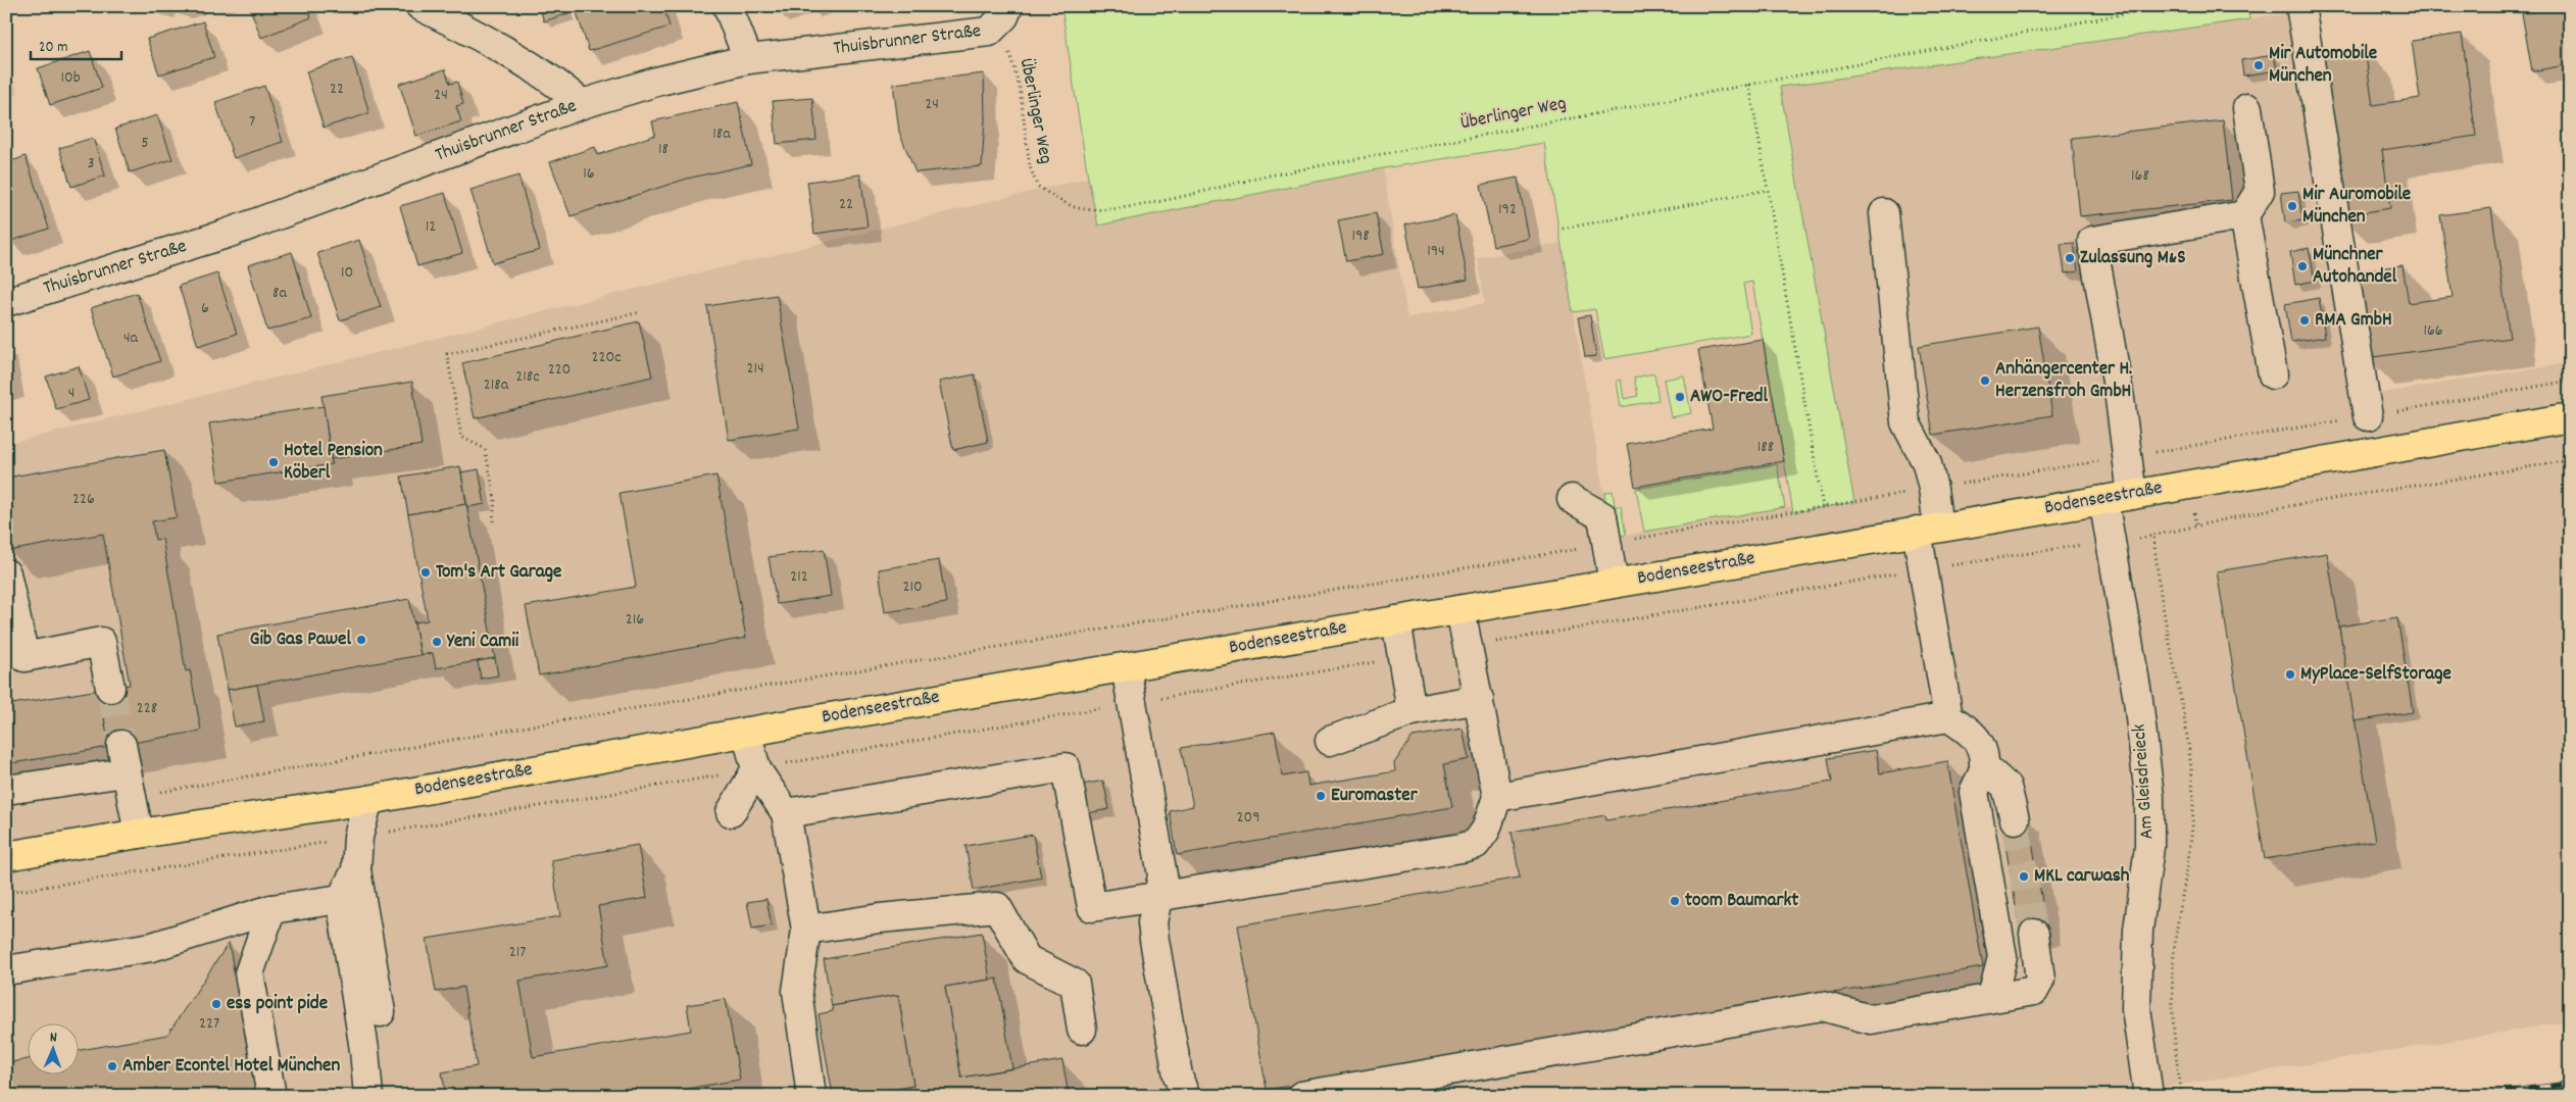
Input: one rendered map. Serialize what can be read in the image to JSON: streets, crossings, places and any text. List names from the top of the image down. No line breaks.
{"streets":{"main road":["Bodenseestraße"],"street":["Thuisbrunner Straße","Am Gleisdreieck"],"path":["Überlinger Weg"]},"crossings":[["Thuisbrunner Straße","Überlinger Weg"],["Bodenseestraße","Am Gleisdreieck"]],"places":["Mir Automobile München","Mir Auromobile München","Zulassung M&S","Münchner Autohandel","RMA GmbH","Anhängercenter H. Herzensfroh GmbH","AWO-Fredl","Hotel Pension Köberl","Tom's Art Garage","Gib Gas Pawel","Yeni Camii","MyPlace-SelfStorage","Euromaster","MKL carwash","toom Baumarkt","ess point pide","Amber Econtel Hotel München"],"house_numbers":["10b","22","24","24","7","18a","5","18","3","16","168","22","192","12","198","194","10","8a","6","166","4a","220c","214","220","218c","218a","4","188","226","212","210","216","228","209","217","227"],"scale_bar":"20 m","north":"top"}
